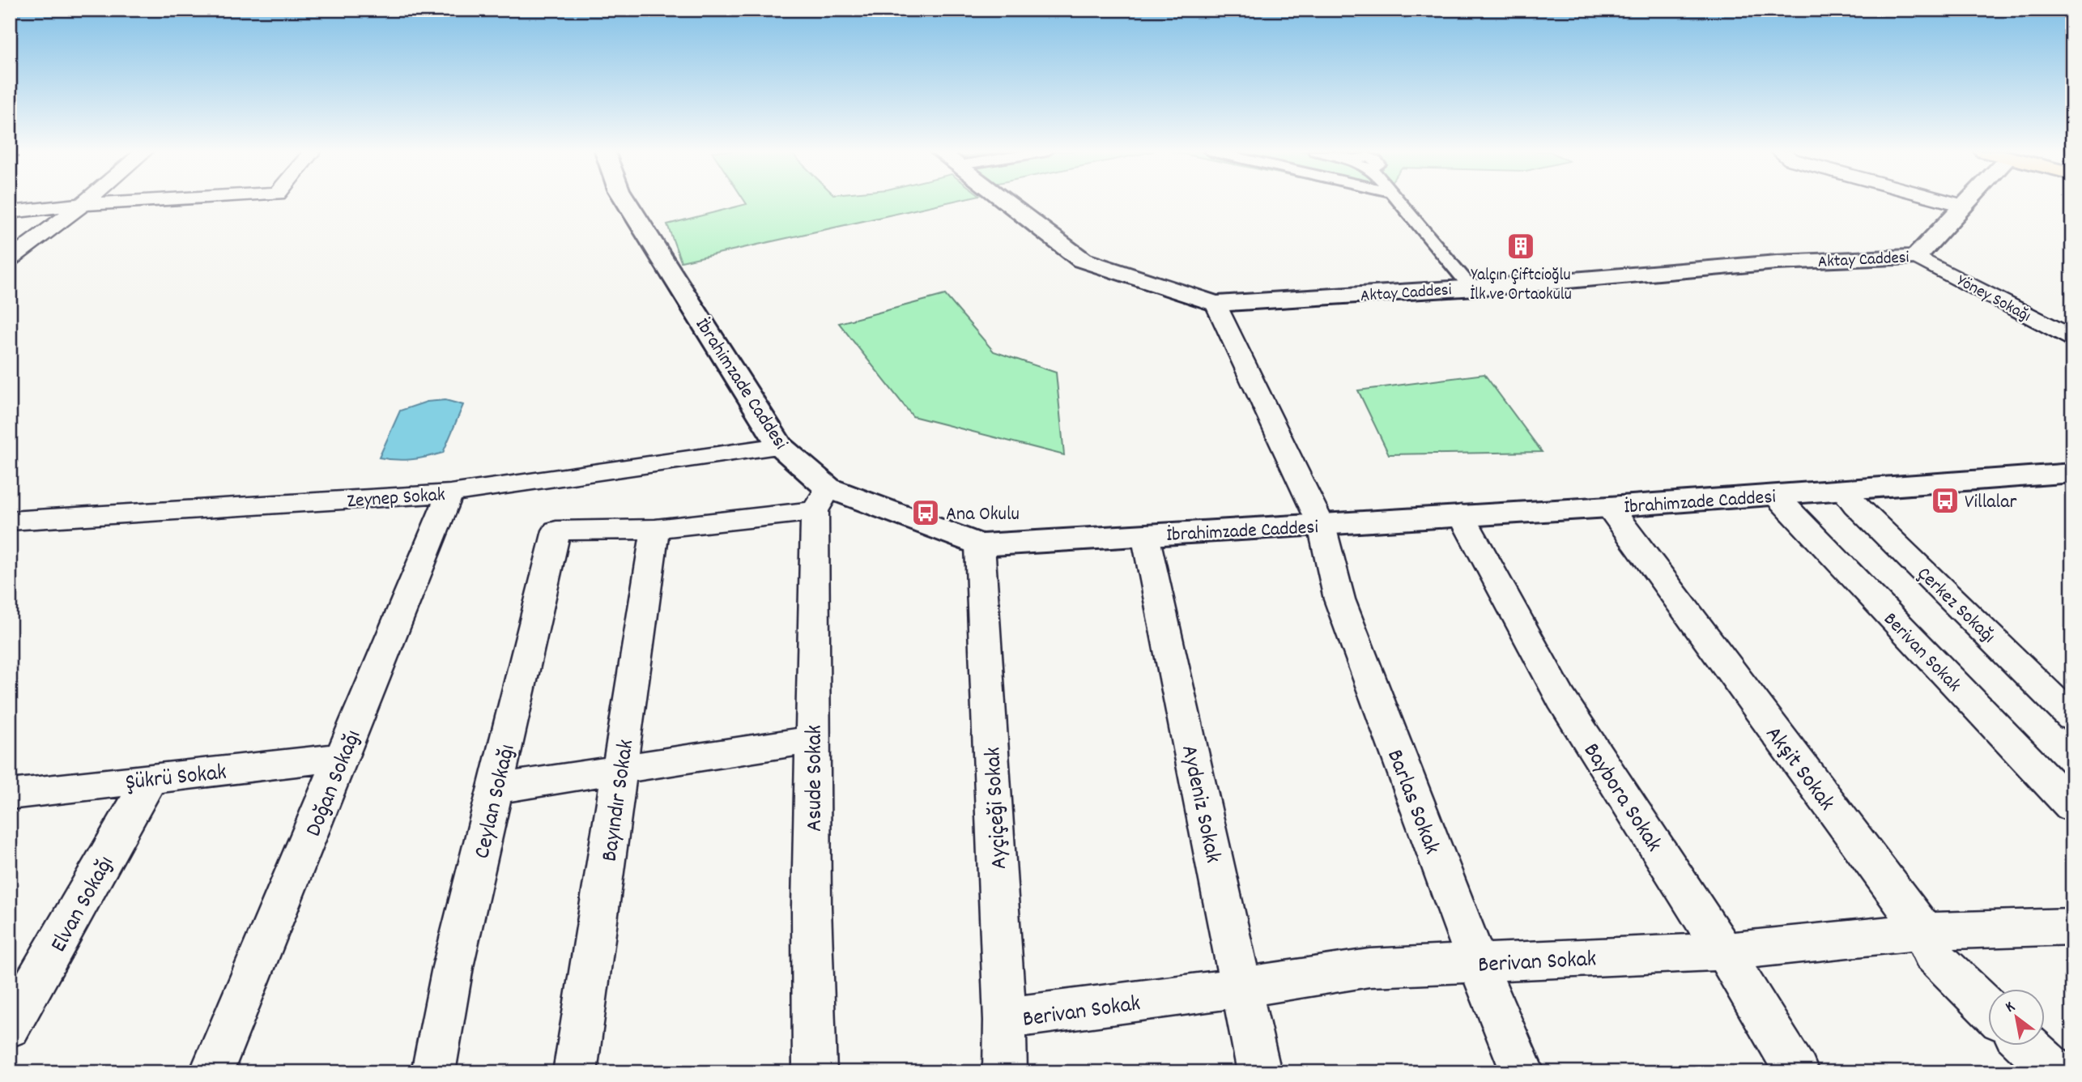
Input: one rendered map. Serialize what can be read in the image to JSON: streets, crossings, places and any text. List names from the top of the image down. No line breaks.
{"streets":{"main road":["Aktay Caddesi","İbrahimzade Caddesi"],"street":["Yöney Sokağı","Zeynep Sokak","Çerkez Sokağı","Berivan Sokak","Akşit Sokak","Şükrü Sokak","Asude Sokak","Doğan Sokağı","Baybora Sokak","Bayındır Sokak","Ceylan Sokağı","Barlas Sokak","Aydeniz Sokak","Ayçiçeği Sokak","Elvan Sokağı"]},"crossings":[["Aktay Caddesi","Yöney Sokağı"],["Aktay Caddesi","Barlas Sokak"],["İbrahimzade Caddesi","Zeynep Sokak"],["İbrahimzade Caddesi","Çerkez Sokağı"],["İbrahimzade Caddesi","Berivan Sokak"],["İbrahimzade Caddesi","Akşit Sokak"],["İbrahimzade Caddesi","Asude Sokak"],["İbrahimzade Caddesi","Baybora Sokak"],["İbrahimzade Caddesi","Barlas Sokak"],["İbrahimzade Caddesi","Aydeniz Sokak"],["İbrahimzade Caddesi","Ayçiçeği Sokak"],["Zeynep Sokak","Doğan Sokağı"],["Berivan Sokak","Akşit Sokak"],["Berivan Sokak","Baybora Sokak"],["Berivan Sokak","Barlas Sokak"],["Berivan Sokak","Aydeniz Sokak"],["Berivan Sokak","Ayçiçeği Sokak"],["Şükrü Sokak","Doğan Sokağı"],["Şükrü Sokak","Elvan Sokağı"],["Bayındır Sokak","Ceylan Sokağı"]],"places":{"building":["Yalçın Çiftcioğlu İlk ve Ortaokulu"],"bus stop":["Villalar","Ana Okulu"]},"north":"top left"}
